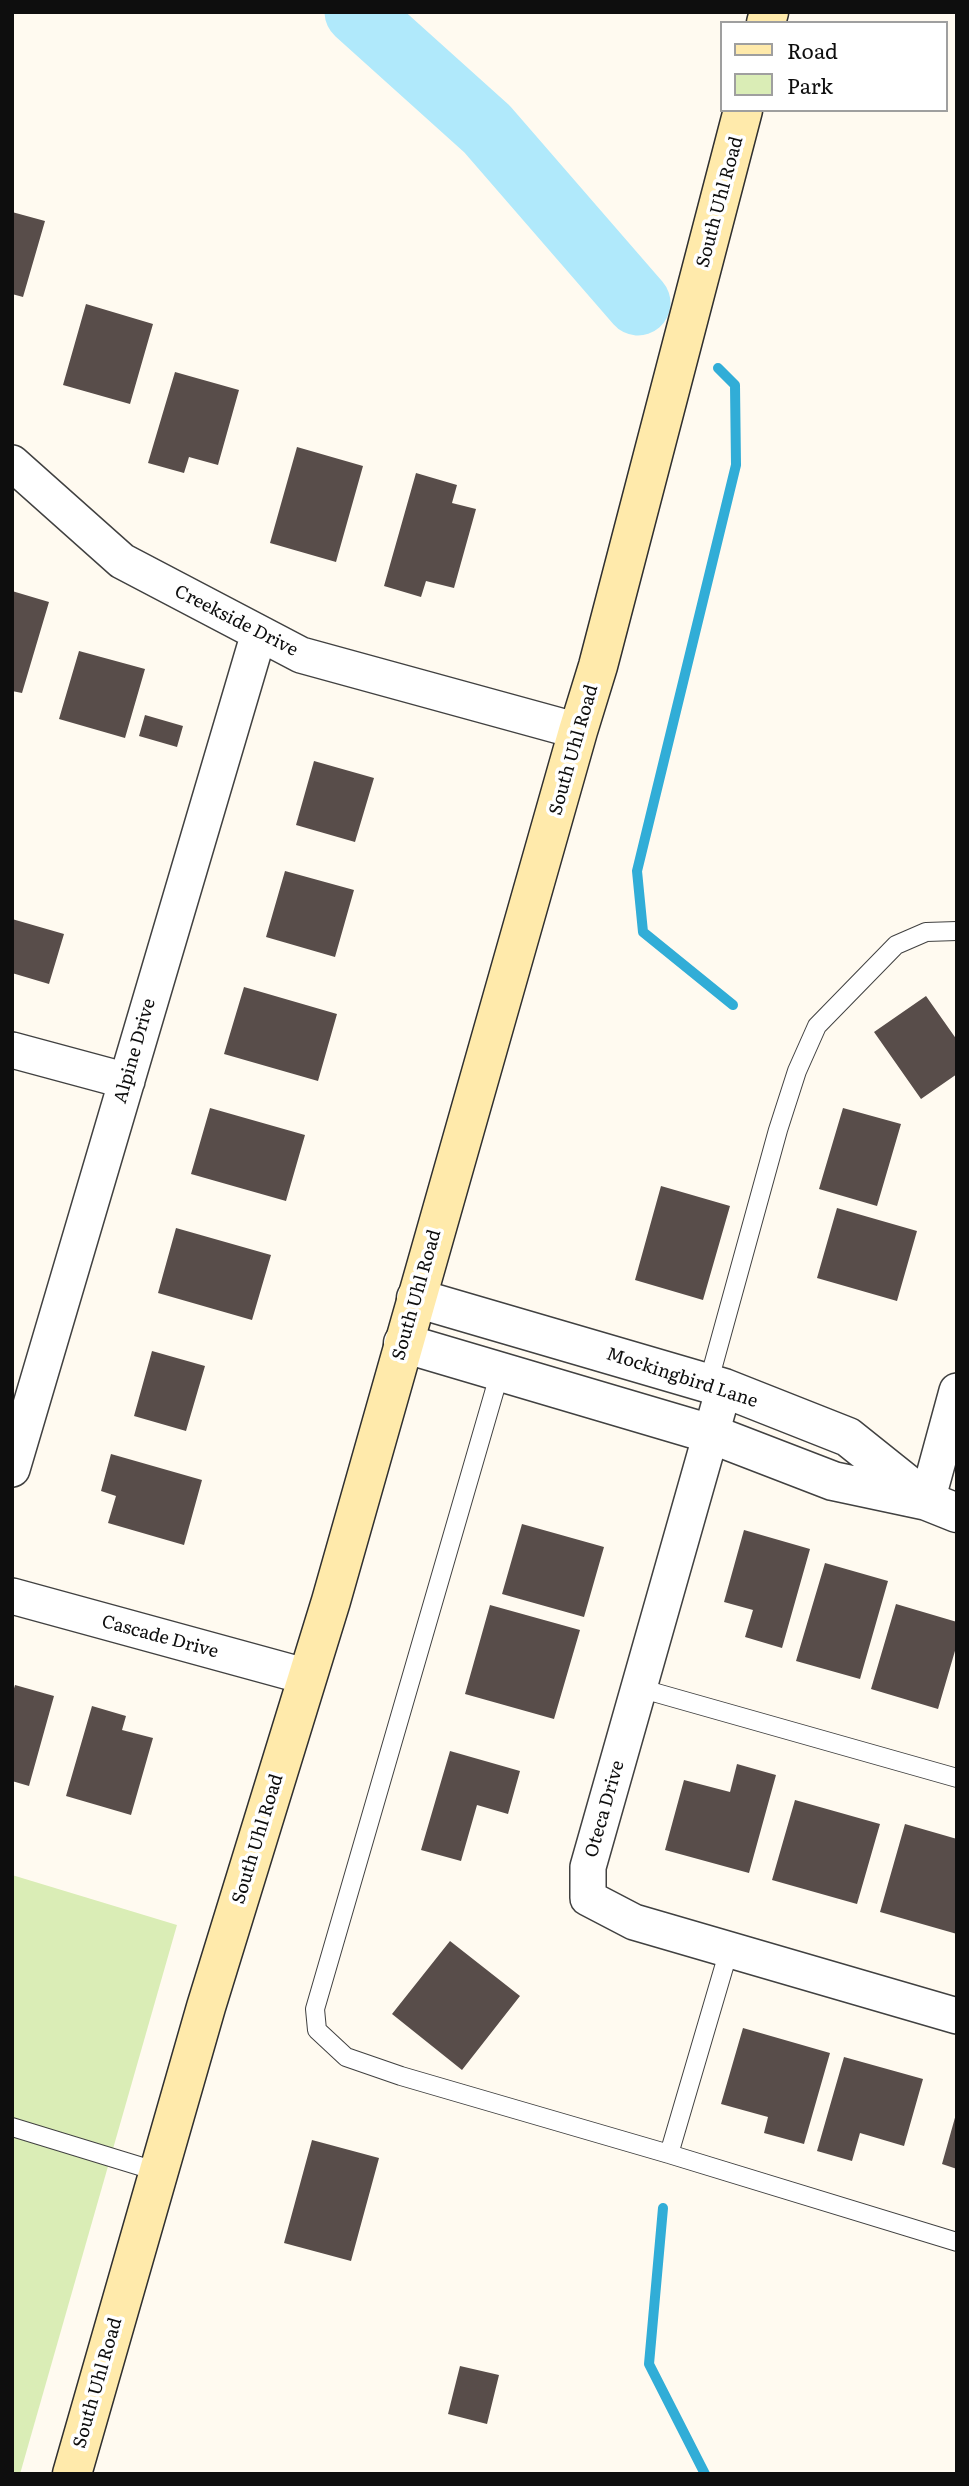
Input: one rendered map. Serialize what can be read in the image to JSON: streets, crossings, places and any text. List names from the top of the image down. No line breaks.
{"streets":{"main road":["South Uhl Road"],"street":["Creekside Drive","Alpine Drive","Mockingbird Lane","Cascade Drive","Oteca Drive"]},"crossings":[["South Uhl Road","Creekside Drive"],["South Uhl Road","Mockingbird Lane"],["South Uhl Road","Cascade Drive"],["Creekside Drive","Alpine Drive"],["Mockingbird Lane","Oteca Drive"]],"legend":["Road","Park"]}
